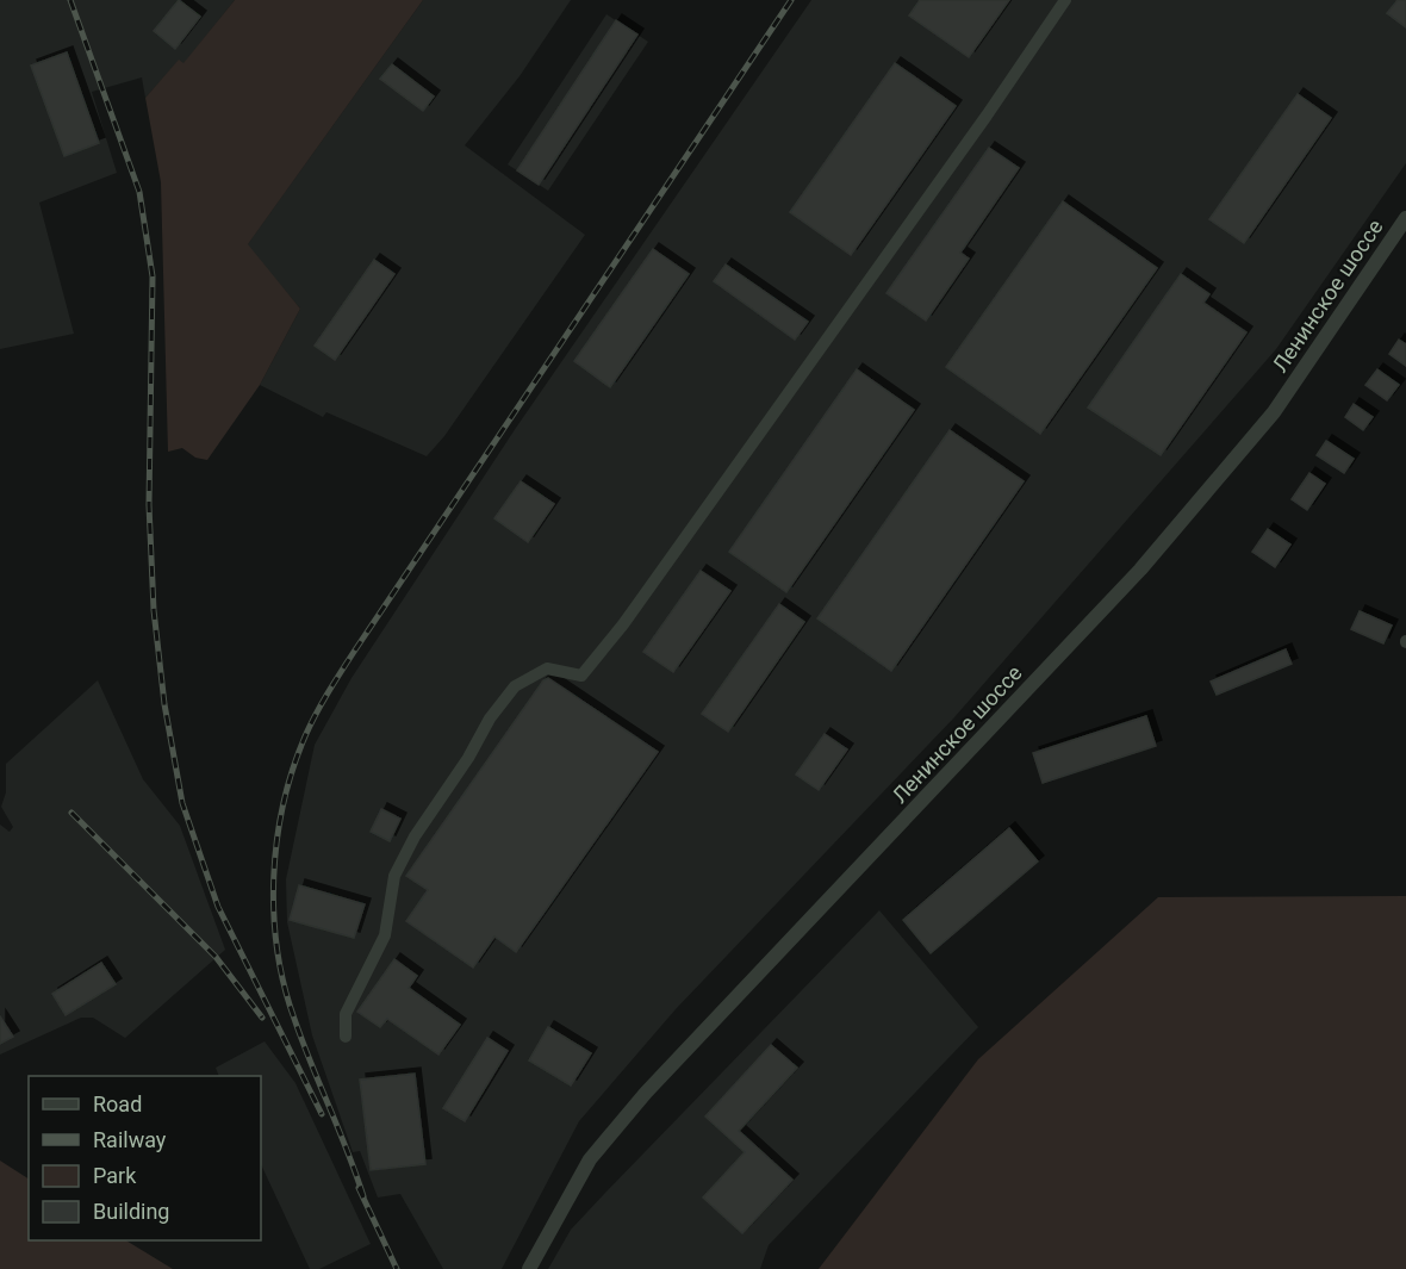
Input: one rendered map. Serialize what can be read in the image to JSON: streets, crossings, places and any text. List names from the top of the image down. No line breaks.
{"streets":{"street":["Ленинское шоссе"]},"legend":["Road","Railway","Park","Building"]}
